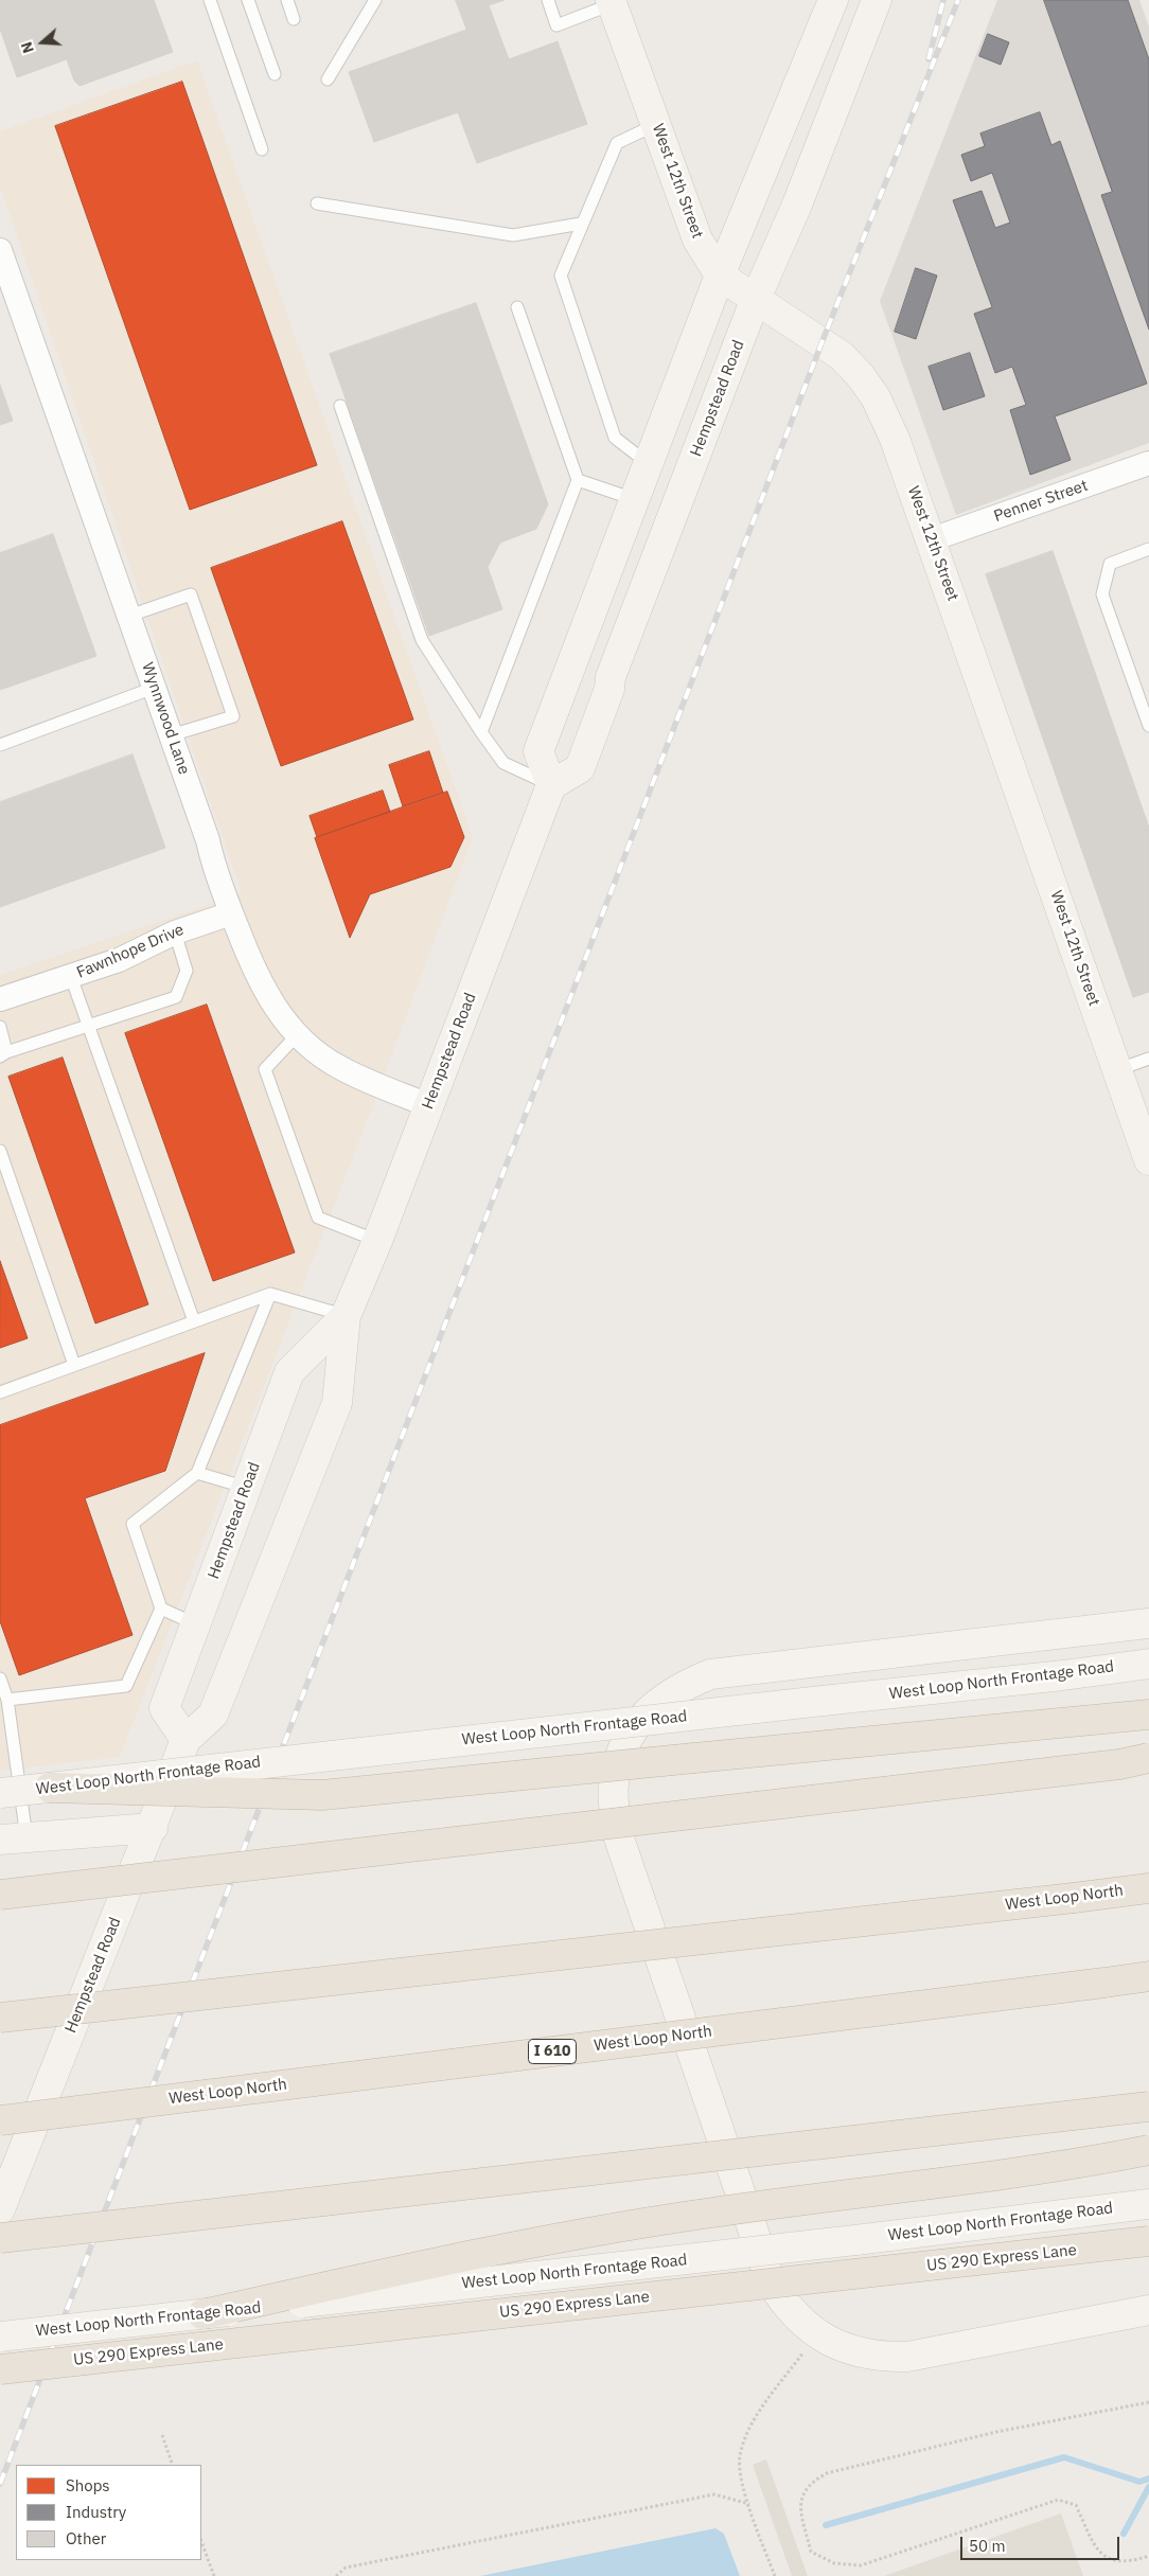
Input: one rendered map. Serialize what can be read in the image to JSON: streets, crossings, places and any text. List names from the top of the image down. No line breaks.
{"streets":{"highway":["West Loop North","I 610","US 290 Express Lane"],"main road":["West 12th Street","Hempstead Road","West Loop North Frontage Road"],"street":["Penner Street","Wynnwood Lane","Fawnhope Drive"]},"crossings":[["West 12th Street","Hempstead Road"],["West 12th Street","Penner Street"],["Hempstead Road","Wynnwood Lane"],["Wynnwood Lane","Fawnhope Drive"]],"legend":["Shops","Industry","Other"],"scale_bar":"50 m","north":"left"}
